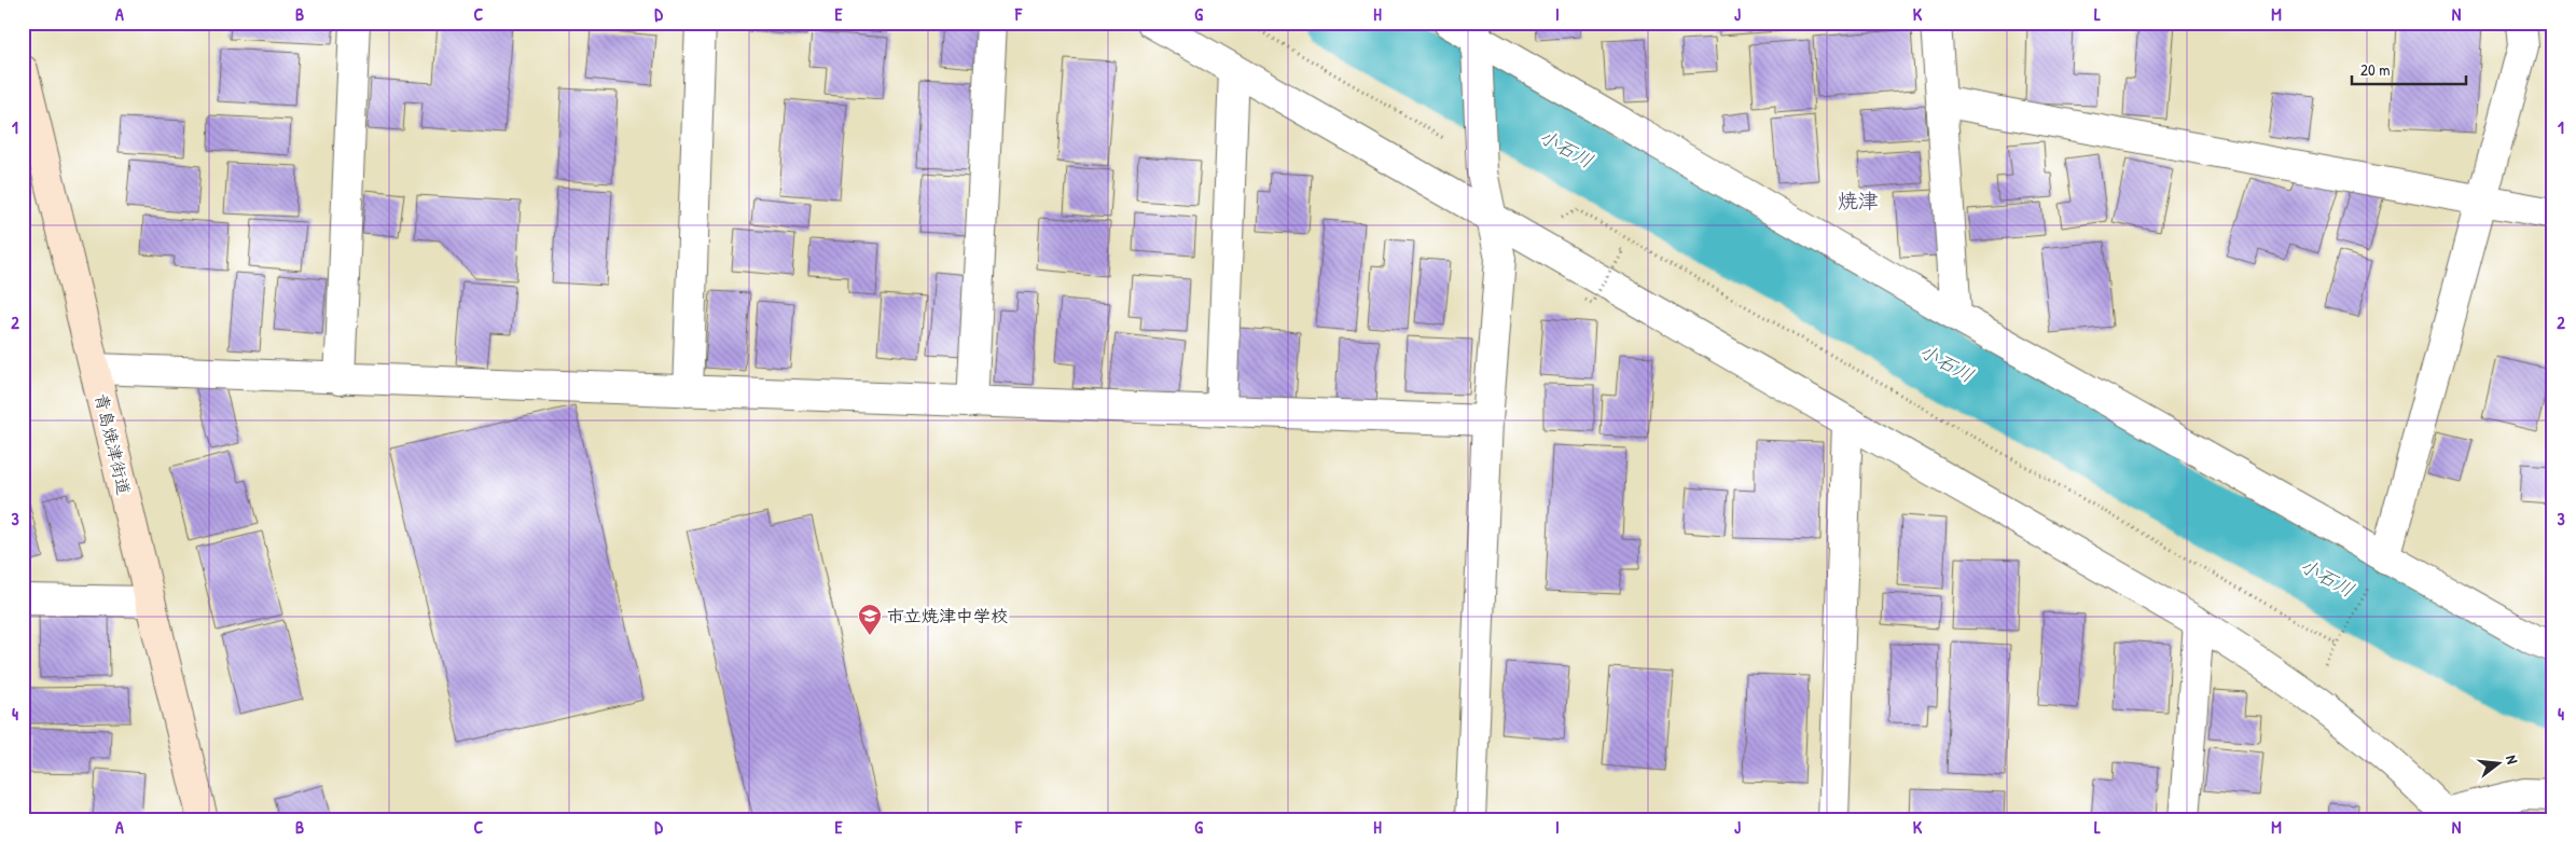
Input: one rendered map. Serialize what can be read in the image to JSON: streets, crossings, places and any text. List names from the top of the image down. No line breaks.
{"streets":{"main road":["青島焼津街道"]},"districts":["焼津"],"water":["小石川"],"places":{"school or university":["市立焼津中学校"]},"scale_bar":"20 m","north":"right","grid":{"columns":["A","B","C","D","E","F","G","H","I","J","K","L","M","N"],"rows":["1","2","3","4"]}}
